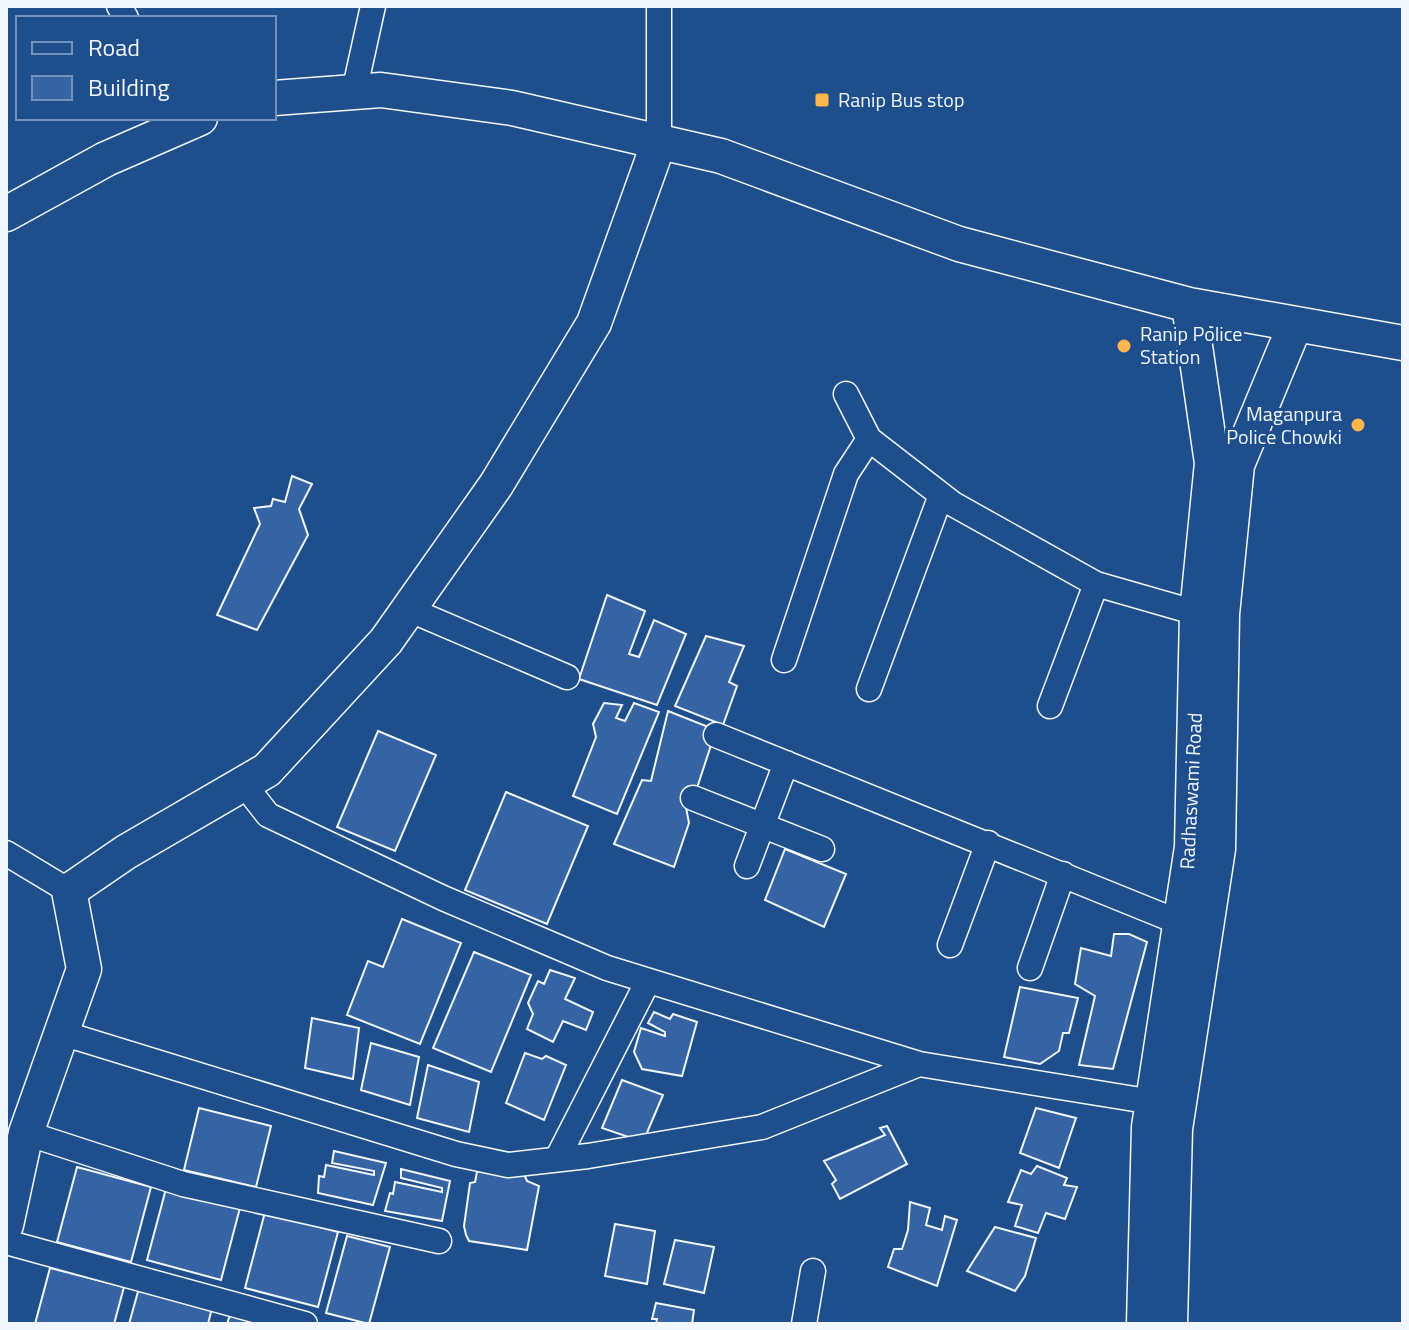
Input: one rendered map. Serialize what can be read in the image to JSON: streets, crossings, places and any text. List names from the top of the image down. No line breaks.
{"streets":{"street":["Radhaswami Road"]},"places":{"transit":["Ranip Bus stop"],"other":["Ranip Police Station","Maganpura Police Chowki"]},"legend":["Road","Building"]}
